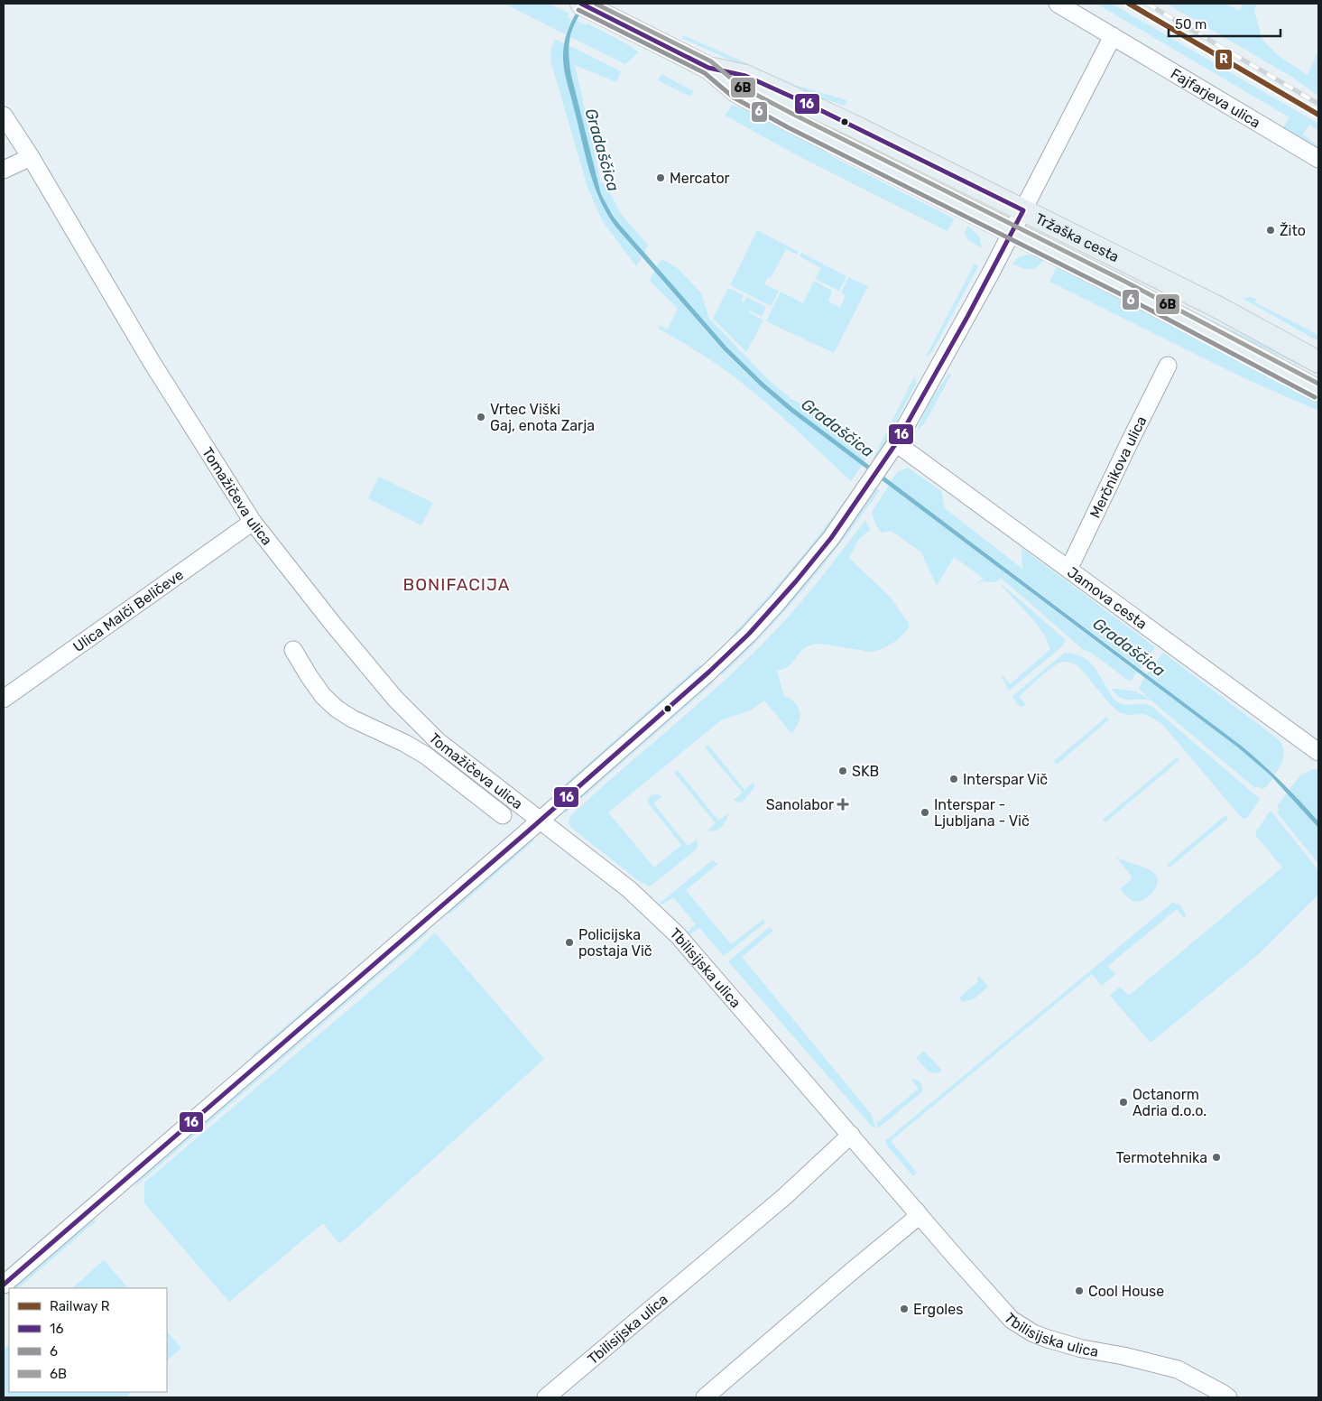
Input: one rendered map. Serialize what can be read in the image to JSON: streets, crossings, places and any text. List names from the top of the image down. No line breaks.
{"streets":{"main road":["Tržaška cesta"],"street":["Fajfarjeva ulica","Merčnikova ulica","Tomažičeva ulica","Jamova cesta","Ulica Malči Beličeve","Tbilisijska ulica"]},"crossings":[["Merčnikova ulica","Jamova cesta"],["Tomažičeva ulica","Ulica Malči Beličeve"],["Tomažičeva ulica","Tbilisijska ulica"]],"districts":["BONIFACIJA"],"water":["Gradaščica"],"places":{"other":["Mercator","Žito","Vrtec Viški Gaj, enota Zarja","SKB","Interspar Vič","Interspar - Ljubljana - Vič","Policijska postaja Vič","Octanorm Adria d.o.o.","Termotehnika","Cool House","Ergoles"],"health":["Sanolabor"]},"lines":["rail line R","transit line 16","transit line 6B","transit line 6"],"legend":["Railway R","16","6","6B"],"scale_bar":"50 m"}
